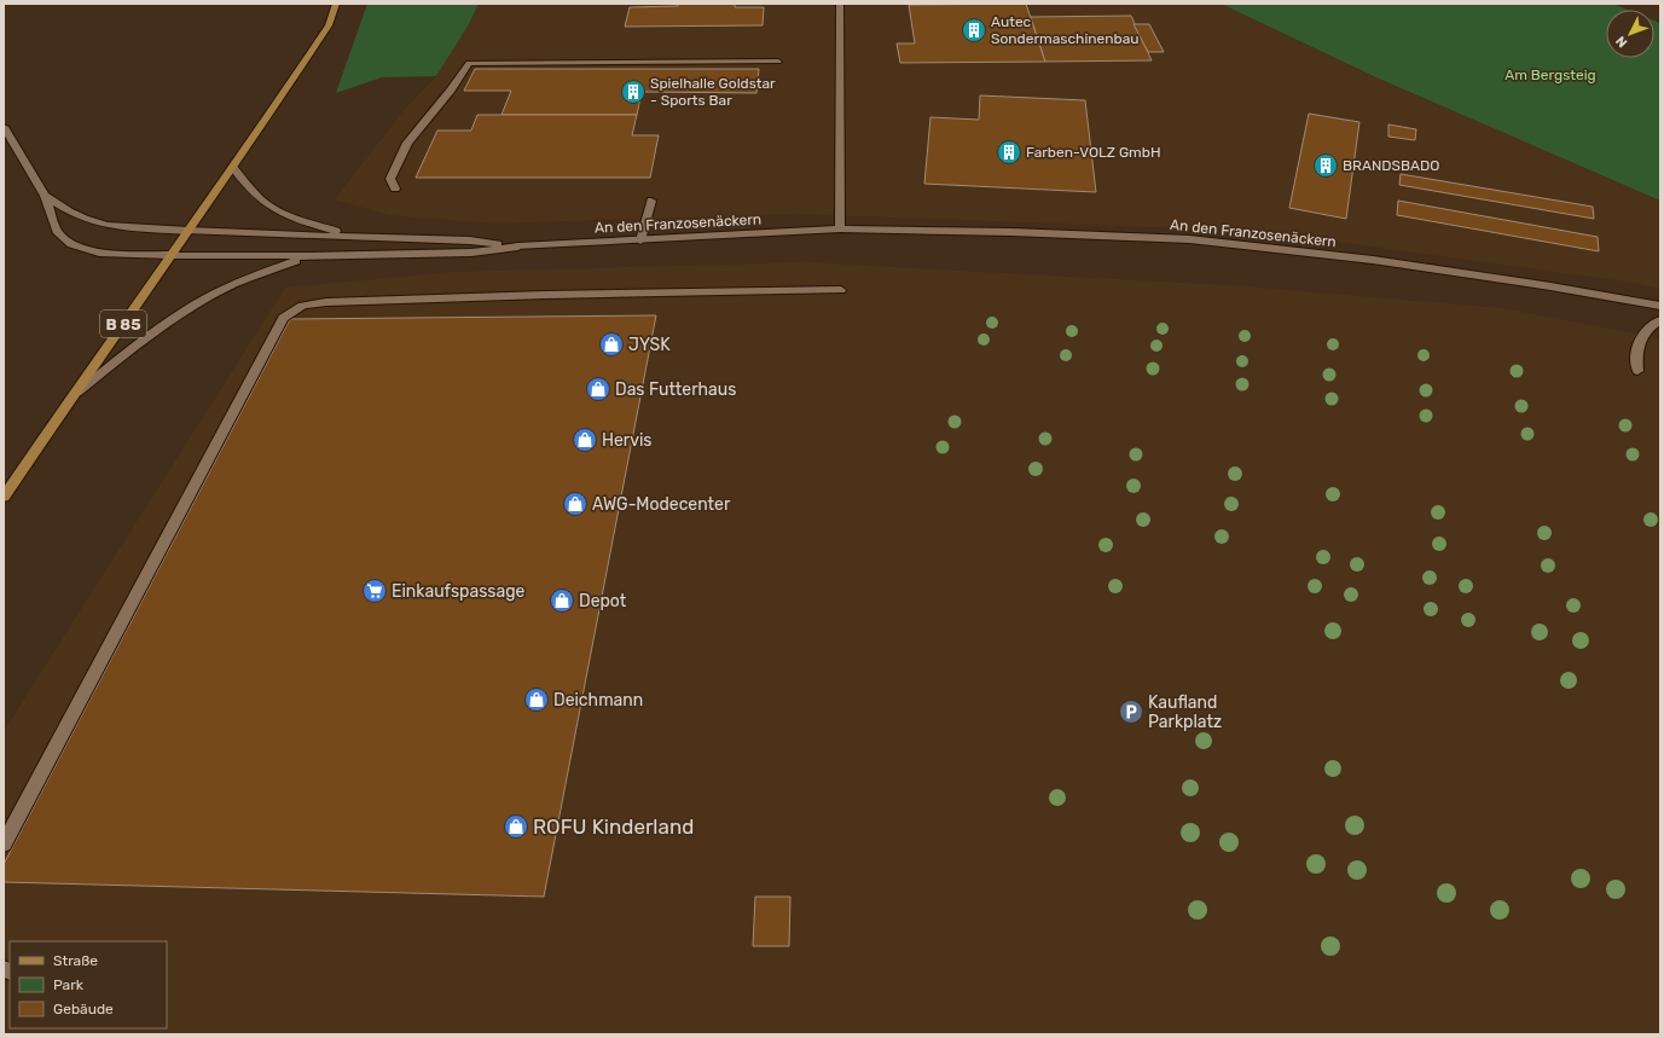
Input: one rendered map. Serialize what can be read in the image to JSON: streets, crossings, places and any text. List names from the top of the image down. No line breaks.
{"streets":{"main road":["B 85"],"street":["An den Franzosenäckern"]},"parks":["Am Bergsteig"],"places":{"building":["Autec Sondermaschinenbau","Spielhalle Goldstar - Sports Bar","Farben-VOLZ GmbH","BRANDSBADO"],"shop":["JYSK","Das Futterhaus","Hervis","AWG-Modecenter","Depot","Deichmann","ROFU Kinderland"],"supermarket":["Einkaufspassage"],"parking":["Kaufland Parkplatz"]},"legend":["Straße","Park","Gebäude"],"north":"bottom left"}
